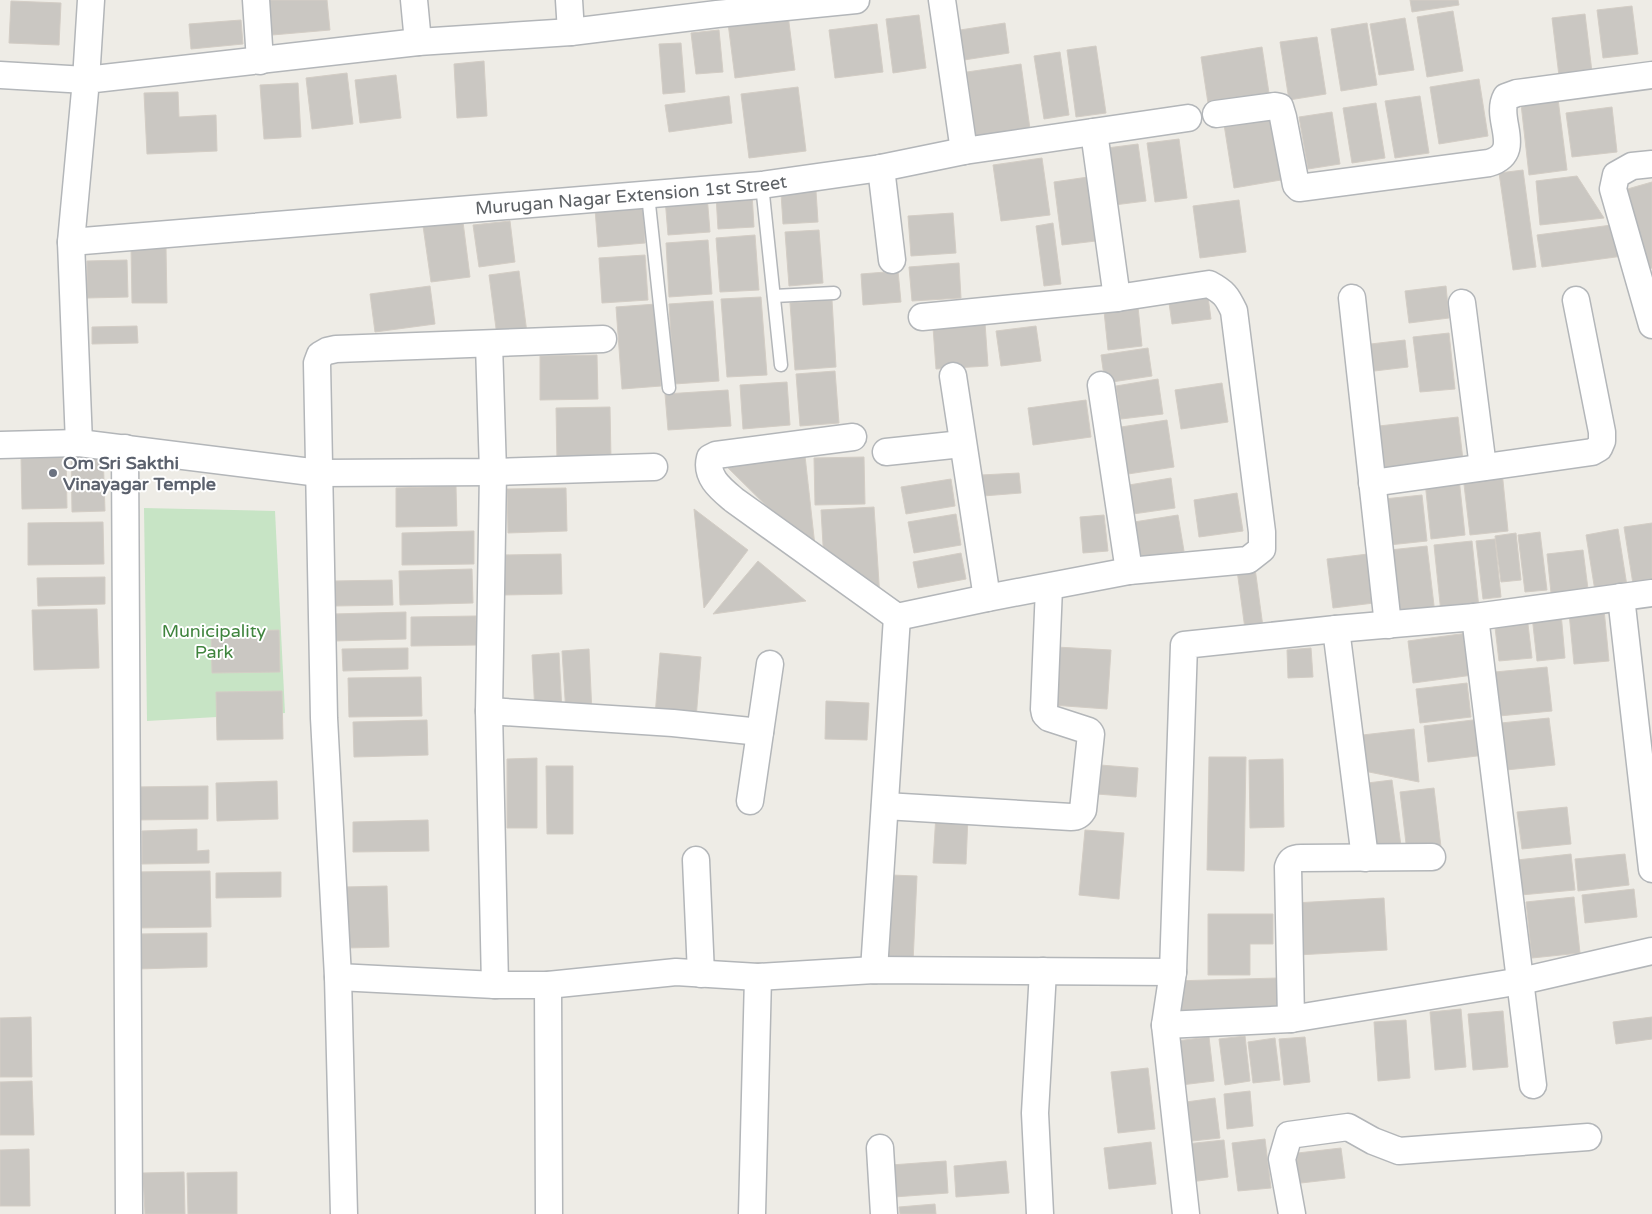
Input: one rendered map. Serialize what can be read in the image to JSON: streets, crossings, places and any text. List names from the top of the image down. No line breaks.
{"streets":{"street":["Murugan Nagar Extension 1st Street"]},"parks":["Municipality Park"],"places":["Om Sri Sakthi Vinayagar Temple"]}
